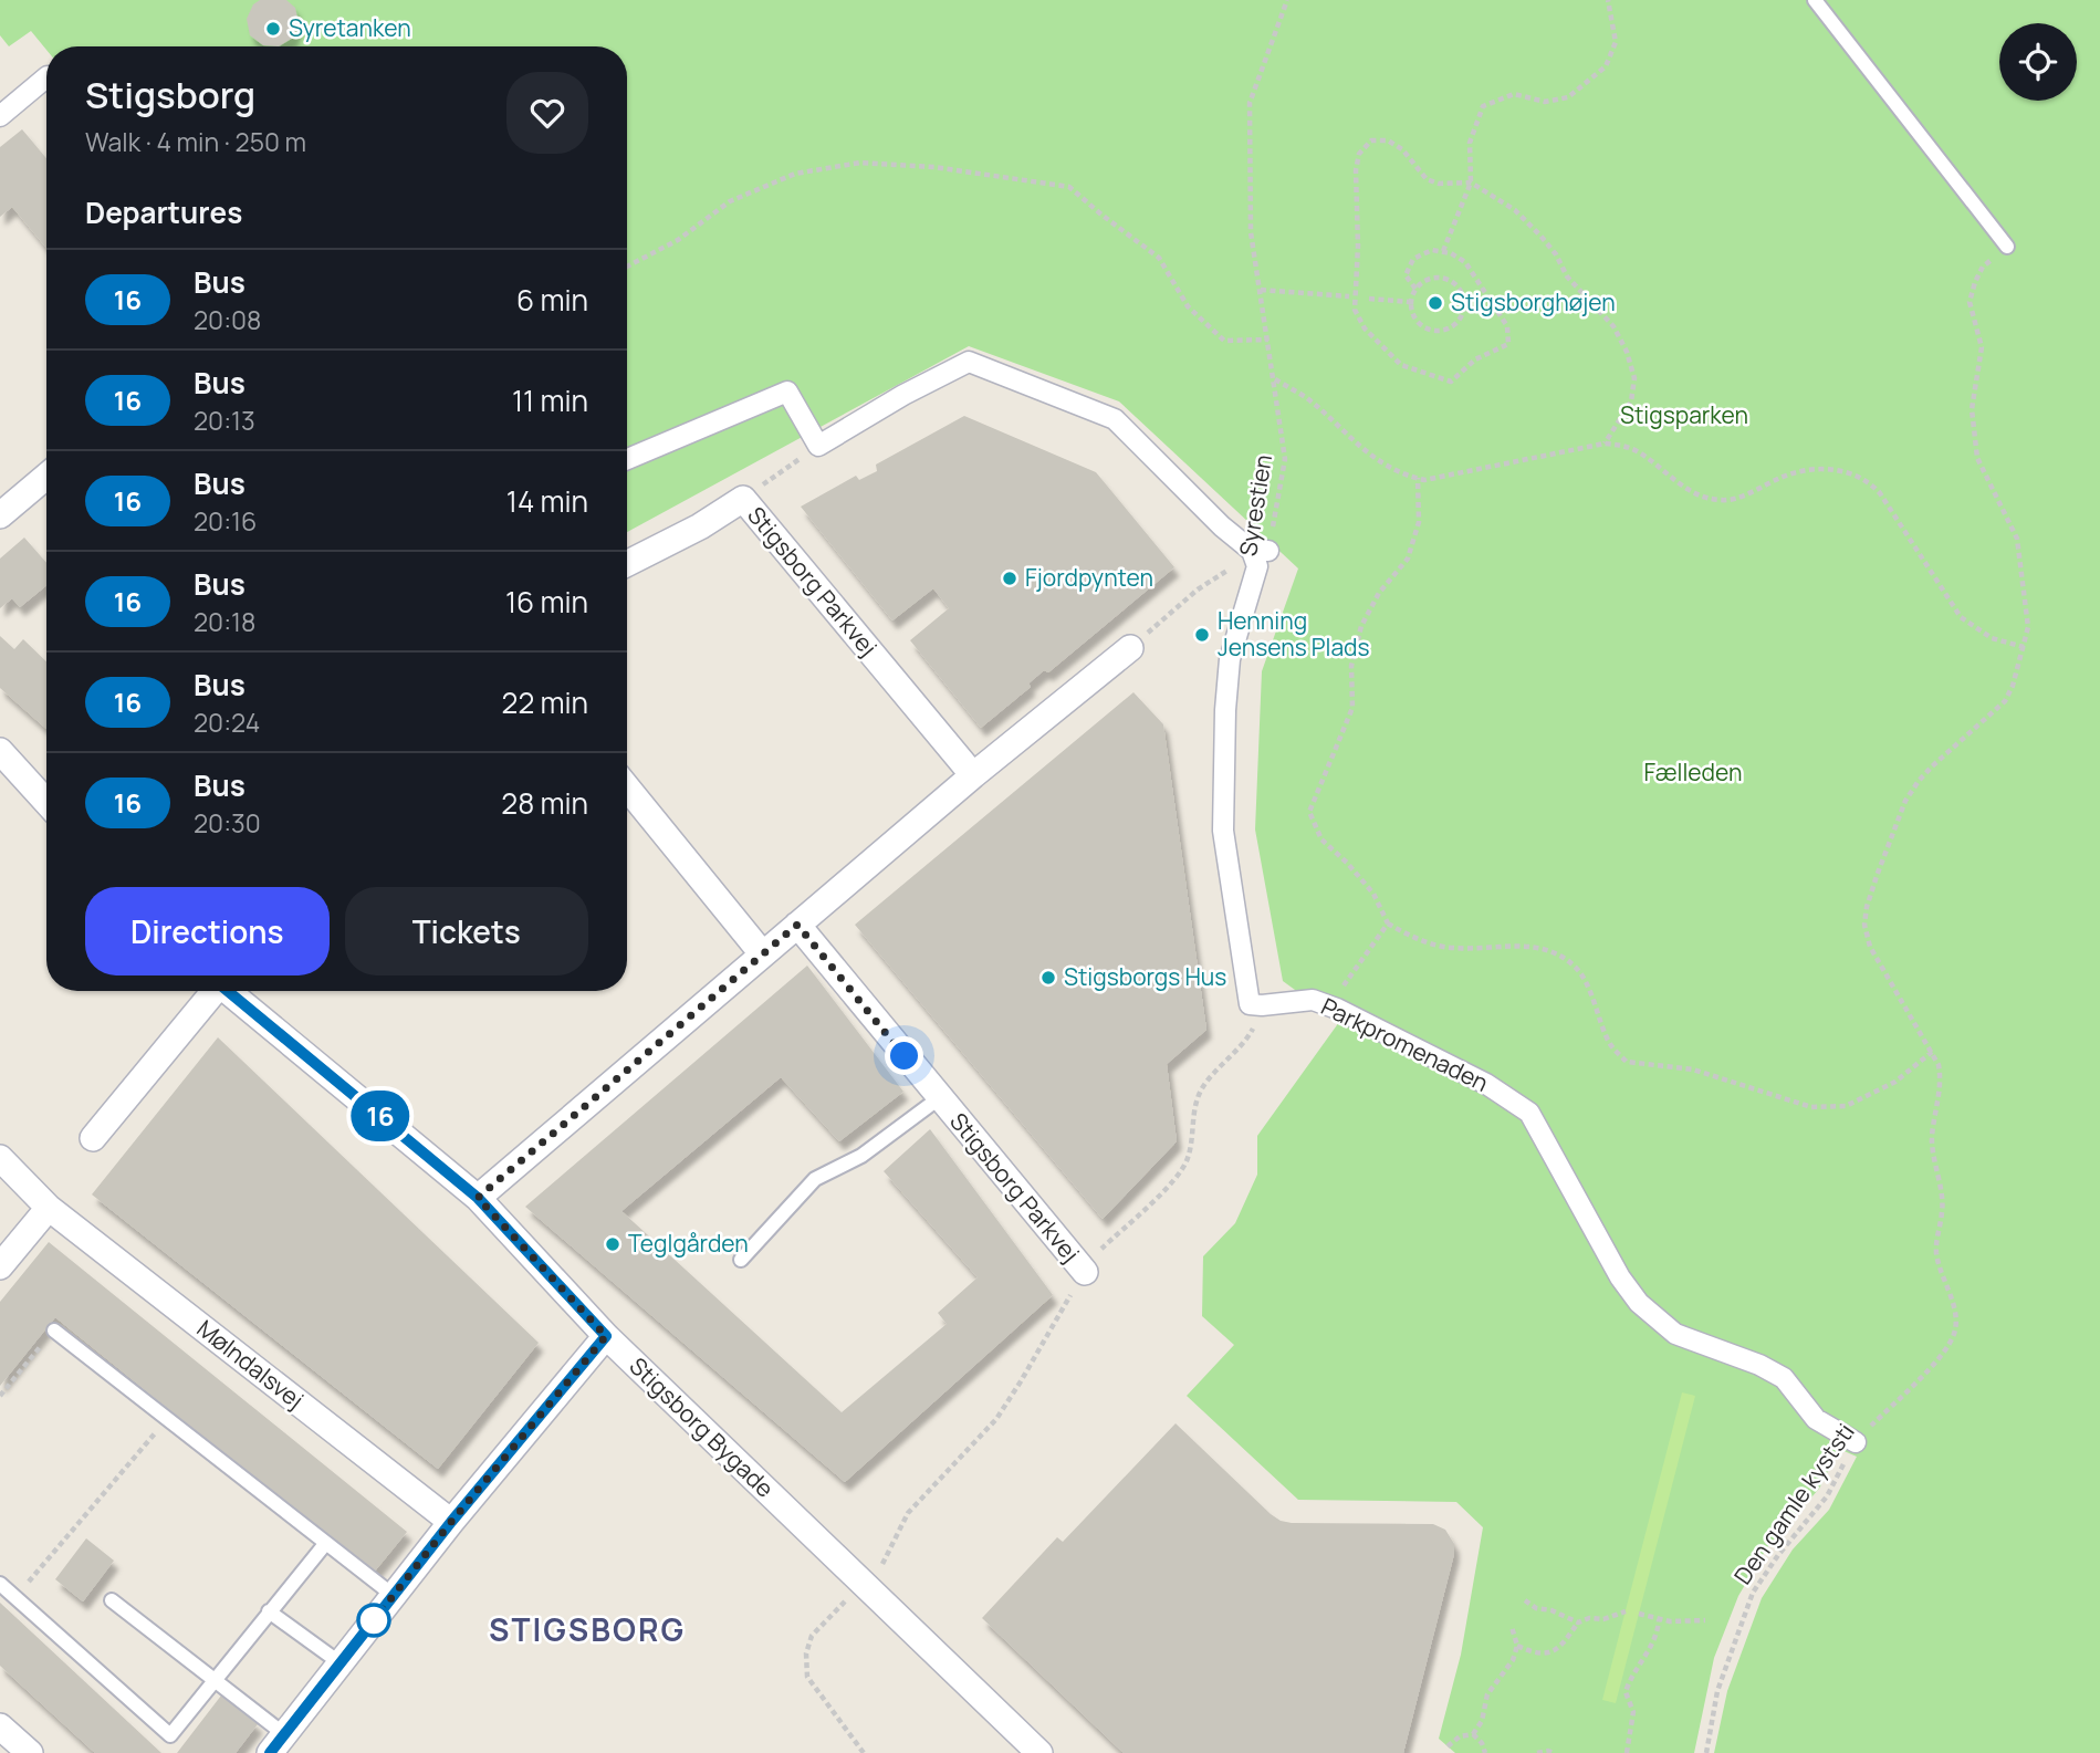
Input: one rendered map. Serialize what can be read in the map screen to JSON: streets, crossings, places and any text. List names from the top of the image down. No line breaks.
{"streets":{"street":["Stigsborg Parkvej","Parkpromenaden","Mølndalsvej","Stigsborg Bygade"],"path":["Syrestien","Den gamle kyststi"]},"crossings":[["Syrestien","Parkpromenaden"],["Parkpromenaden","Den gamle kyststi"]],"districts":["STIGSBORG"],"parks":["Stigsparken","Fælleden"],"places":["Syretanken","Stigsborghøjen","Fjordpynten","Henning Jensens Plads","Stigsborgs Hus","Teglgården"],"lines":["bus line 16"],"page":{"on_map":"16","heading":[["Stigsborg","Walk · 4 min · 250 m"],"Departures"],"list":[{"mark":"16","name":"Bus","note":"20:08","value":"6 min"},{"mark":"16","name":"Bus","note":"20:13","value":"11 min"},{"mark":"16","name":"Bus","note":"20:16","value":"14 min"},{"mark":"16","name":"Bus","note":"20:18","value":"16 min"},{"mark":"16","name":"Bus","note":"20:24","value":"22 min"},{"mark":"16","name":"Bus","note":"20:30","value":"28 min"}],"buttons":["Directions","Tickets"]}}
